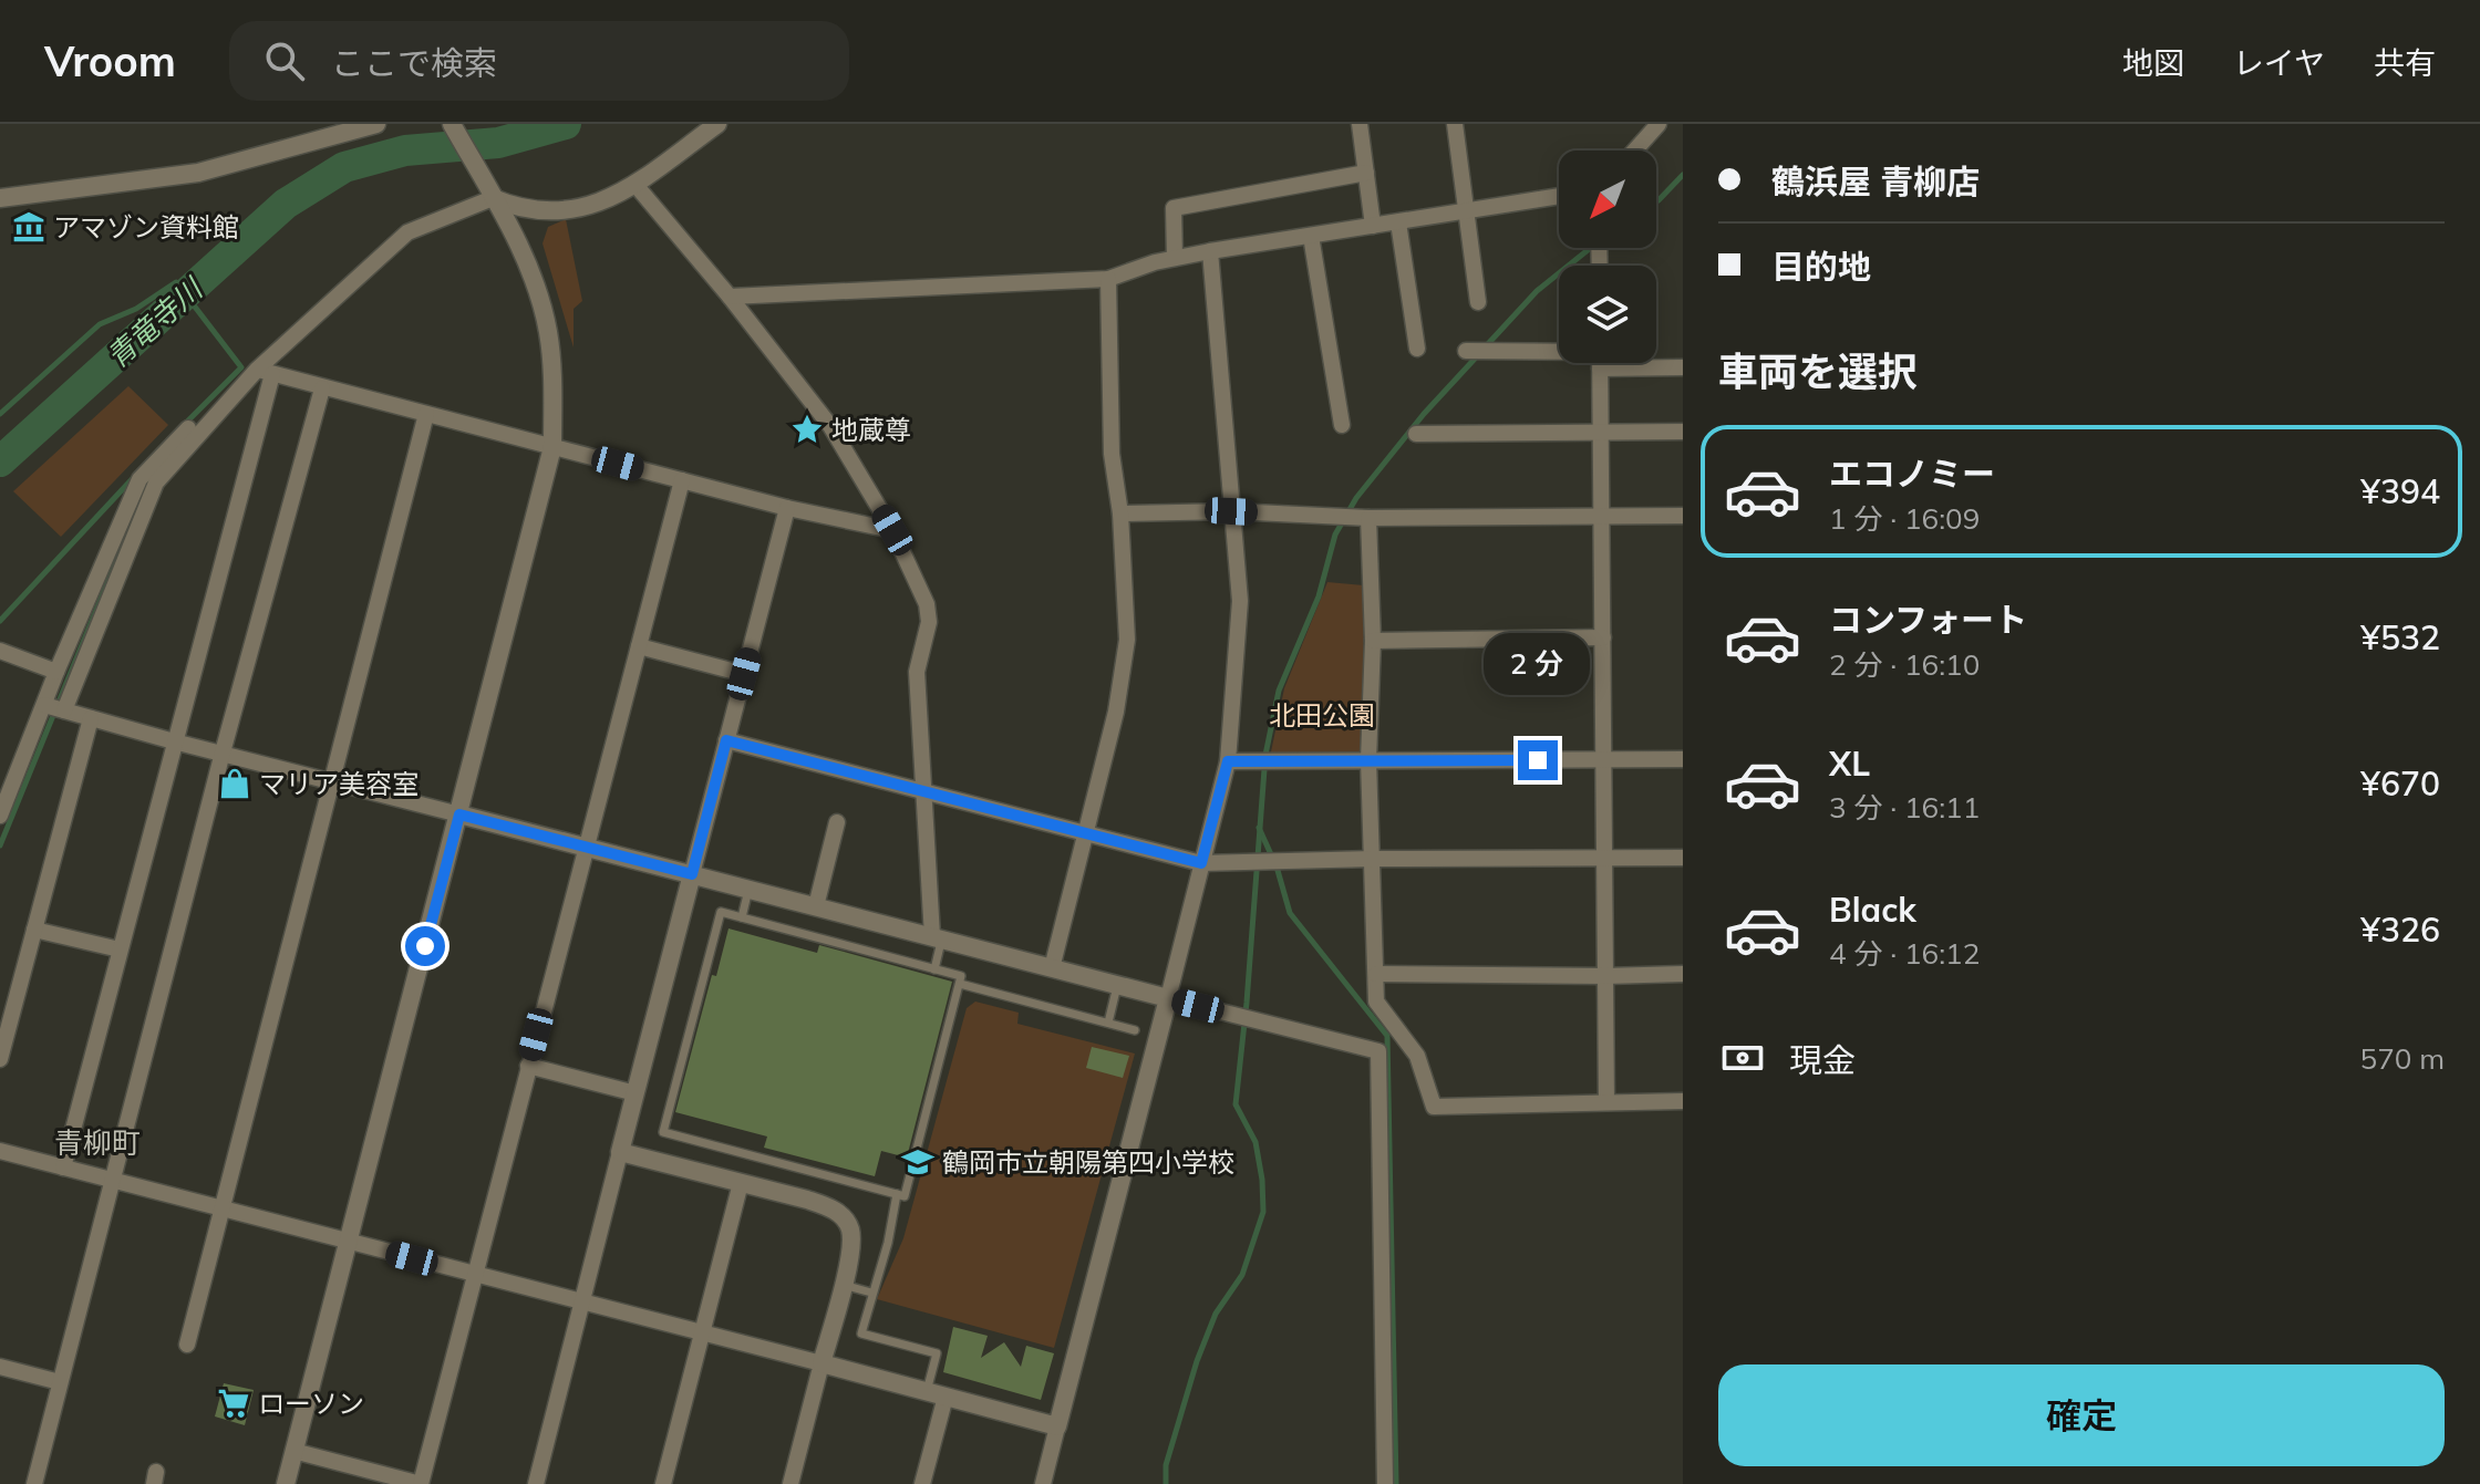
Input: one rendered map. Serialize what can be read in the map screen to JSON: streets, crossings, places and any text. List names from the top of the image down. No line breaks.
{"districts":["青柳町"],"water":["青竜寺川"],"parks":["北田公園"],"places":{"museum":["アマゾン資料館"],"place":["地蔵尊"],"shop":["マリア美容室"],"school or university":["鶴岡市立朝陽第四小学校"],"supermarket":["ローソン"]},"north":"bottom left","page":{"header":"Vroom","search":"ここで検索","nav":["地図","レイヤ","共有"],"banner":["鶴浜屋 青柳店","目的地"],"heading":"車両を選択","list":[{"name":"エコノミー","note":"1 分 · 16:09","value":"¥394"},{"name":"コンフォート","note":"2 分 · 16:10","value":"¥532"},{"name":"XL","note":"3 分 · 16:11","value":"¥670"},{"name":"Black","note":"4 分 · 16:12","value":"¥326"}],"bubble":"2 分","pay":["現金","570 m"],"buttons":"確定"}}
